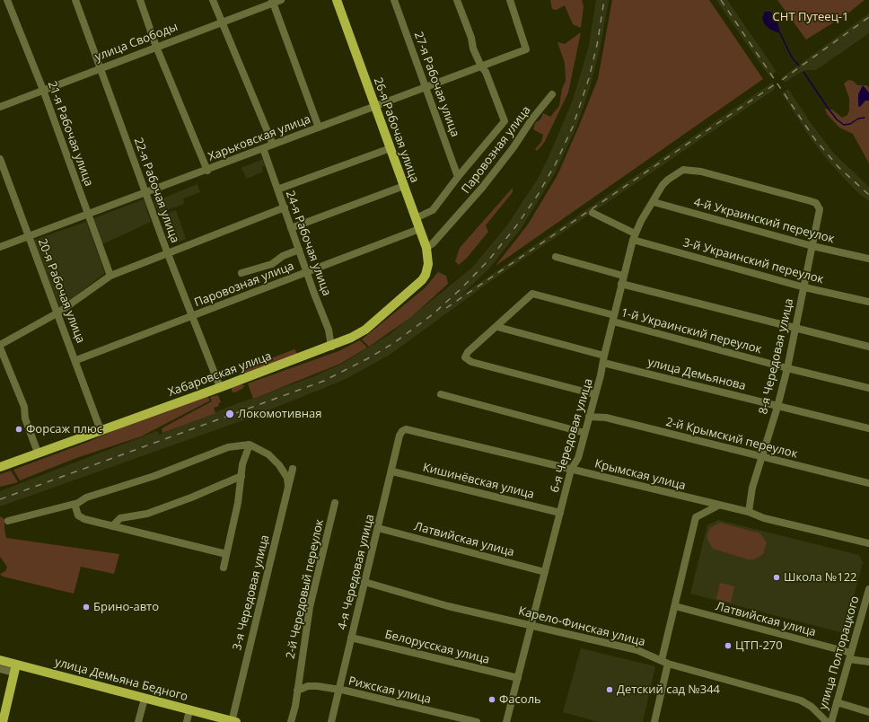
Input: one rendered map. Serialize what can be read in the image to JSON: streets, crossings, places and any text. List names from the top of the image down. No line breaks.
{"streets":{"main road":["26-я Рабочая улица","Хабаровская улица","улица Демьяна Бедного"],"street":["улица Свободы","27-я Рабочая улица","21-я Рабочая улица","Харьковская улица","Паровозная улица","22-я Рабочая улица","4-й Украинский переулок","24-я Рабочая улица","3-й Украинский переулок","20-я Рабочая улица","1-й Украинский переулок","8-я Чередовая улица","улица Демьянова","6-я Чередовая улица","2-й Крымский переулок","Крымская улица","Кишинёвская улица","Латвийская улица","4-я Чередовая улица","2-й Чередовый переулок","3-я Чередовая улица","Карело-Финская улица","Белорусская улица","улица Полторацкого","Рижская улица"]},"crossings":[["улица Свободы","21-я Рабочая улица"],["улица Свободы","22-я Рабочая улица"],["27-я Рабочая улица","Харьковская улица"],["26-я Рабочая улица","Харьковская улица"],["26-я Рабочая улица","Паровозная улица"],["26-я Рабочая улица","Хабаровская улица"],["21-я Рабочая улица","Харьковская улица"],["Харьковская улица","22-я Рабочая улица"],["Харьковская улица","24-я Рабочая улица"],["Харьковская улица","20-я Рабочая улица"],["Паровозная улица","22-я Рабочая улица"],["Паровозная улица","24-я Рабочая улица"],["Паровозная улица","20-я Рабочая улица"],["22-я Рабочая улица","Хабаровская улица"],["4-й Украинский переулок","8-я Чередовая улица"],["4-й Украинский переулок","6-я Чередовая улица"],["24-я Рабочая улица","Хабаровская улица"],["3-й Украинский переулок","8-я Чередовая улица"],["3-й Украинский переулок","6-я Чередовая улица"],["20-я Рабочая улица","Хабаровская улица"],["1-й Украинский переулок","8-я Чередовая улица"],["1-й Украинский переулок","улица Демьянова"],["1-й Украинский переулок","6-я Чередовая улица"],["8-я Чередовая улица","улица Демьянова"],["8-я Чередовая улица","6-я Чередовая улица"],["8-я Чередовая улица","2-й Крымский переулок"],["8-я Чередовая улица","Крымская улица"],["улица Демьянова","6-я Чередовая улица"],["6-я Чередовая улица","2-й Крымский переулок"],["6-я Чередовая улица","Крымская улица"],["6-я Чередовая улица","Кишинёвская улица"],["6-я Чередовая улица","Латвийская улица"],["6-я Чередовая улица","Карело-Финская улица"],["6-я Чередовая улица","Белорусская улица"],["Крымская улица","4-я Чередовая улица"],["Кишинёвская улица","4-я Чередовая улица"],["Латвийская улица","4-я Чередовая улица"],["Латвийская улица","улица Полторацкого"],["4-я Чередовая улица","Карело-Финская улица"],["4-я Чередовая улица","Белорусская улица"],["4-я Чередовая улица","Рижская улица"],["2-й Чередовый переулок","Рижская улица"],["3-я Чередовая улица","улица Демьяна Бедного"]],"parks":["СНТ Путеец-1"],"places":["Локомотивная","Форсаж плюс","Школа №122","Брино-авто","ЦТП-270","Детский сад №344","Фасоль"]}
